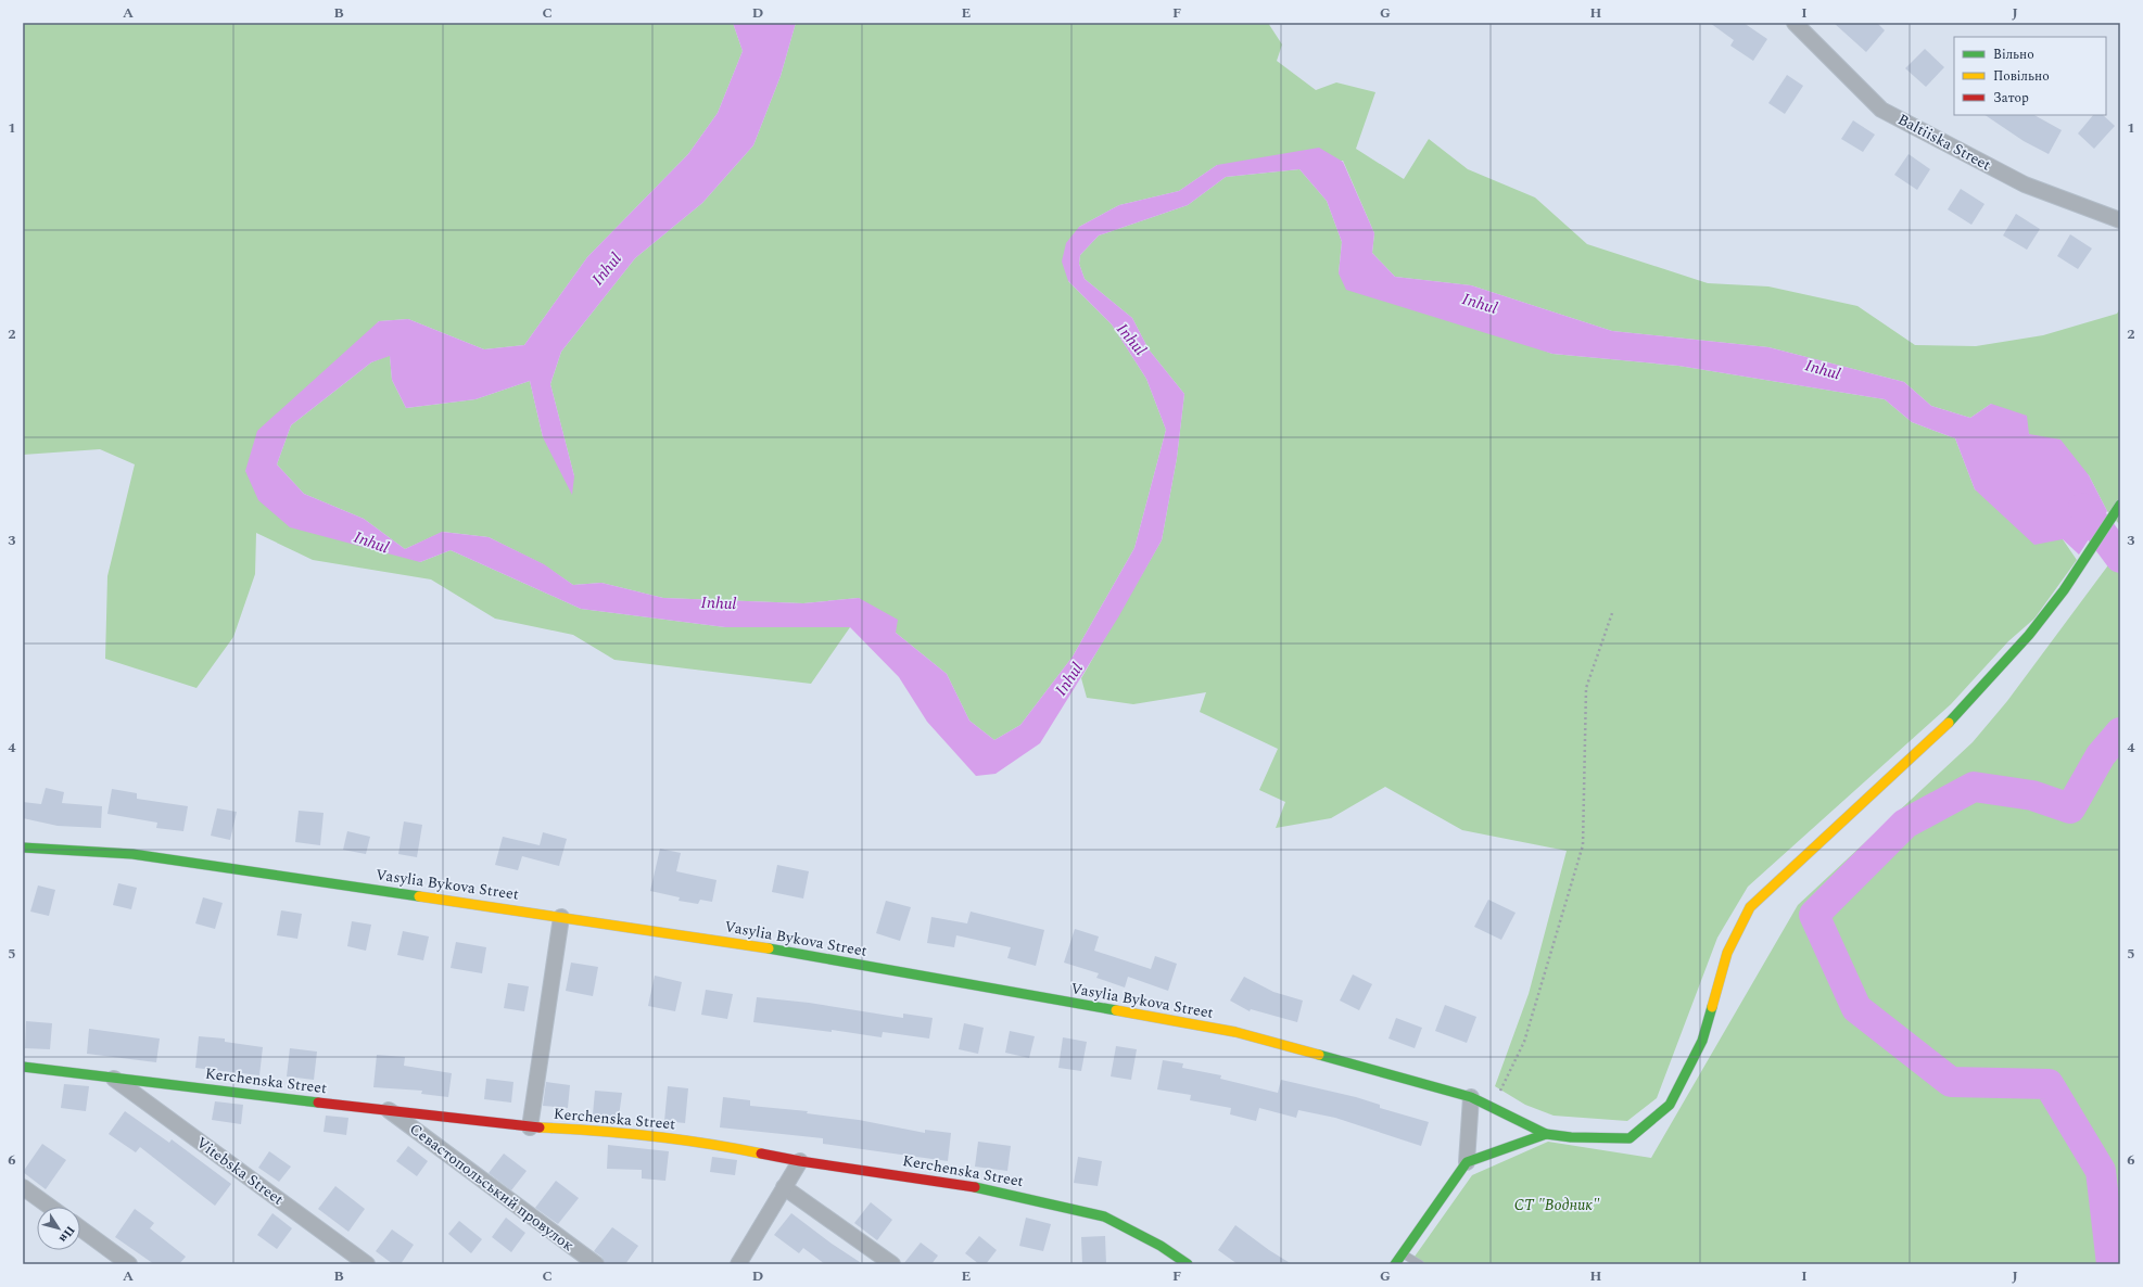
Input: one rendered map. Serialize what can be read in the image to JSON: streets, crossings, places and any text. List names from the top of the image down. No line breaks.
{"streets":{"street":["Baltiiska Street","Vasylia Bykova Street","Kerchenska Street","Vitebska Street","Севастопольський провулок"]},"crossings":[["Kerchenska Street","Vitebska Street"],["Kerchenska Street","Севастопольський провулок"]],"water":["Inhul"],"parks":["СТ \"Водник\""],"legend":["Вільно","Повільно","Затор"],"north":"bottom right","grid":{"columns":["A","B","C","D","E","F","G","H","I","J"],"rows":["1","2","3","4","5","6"]}}
